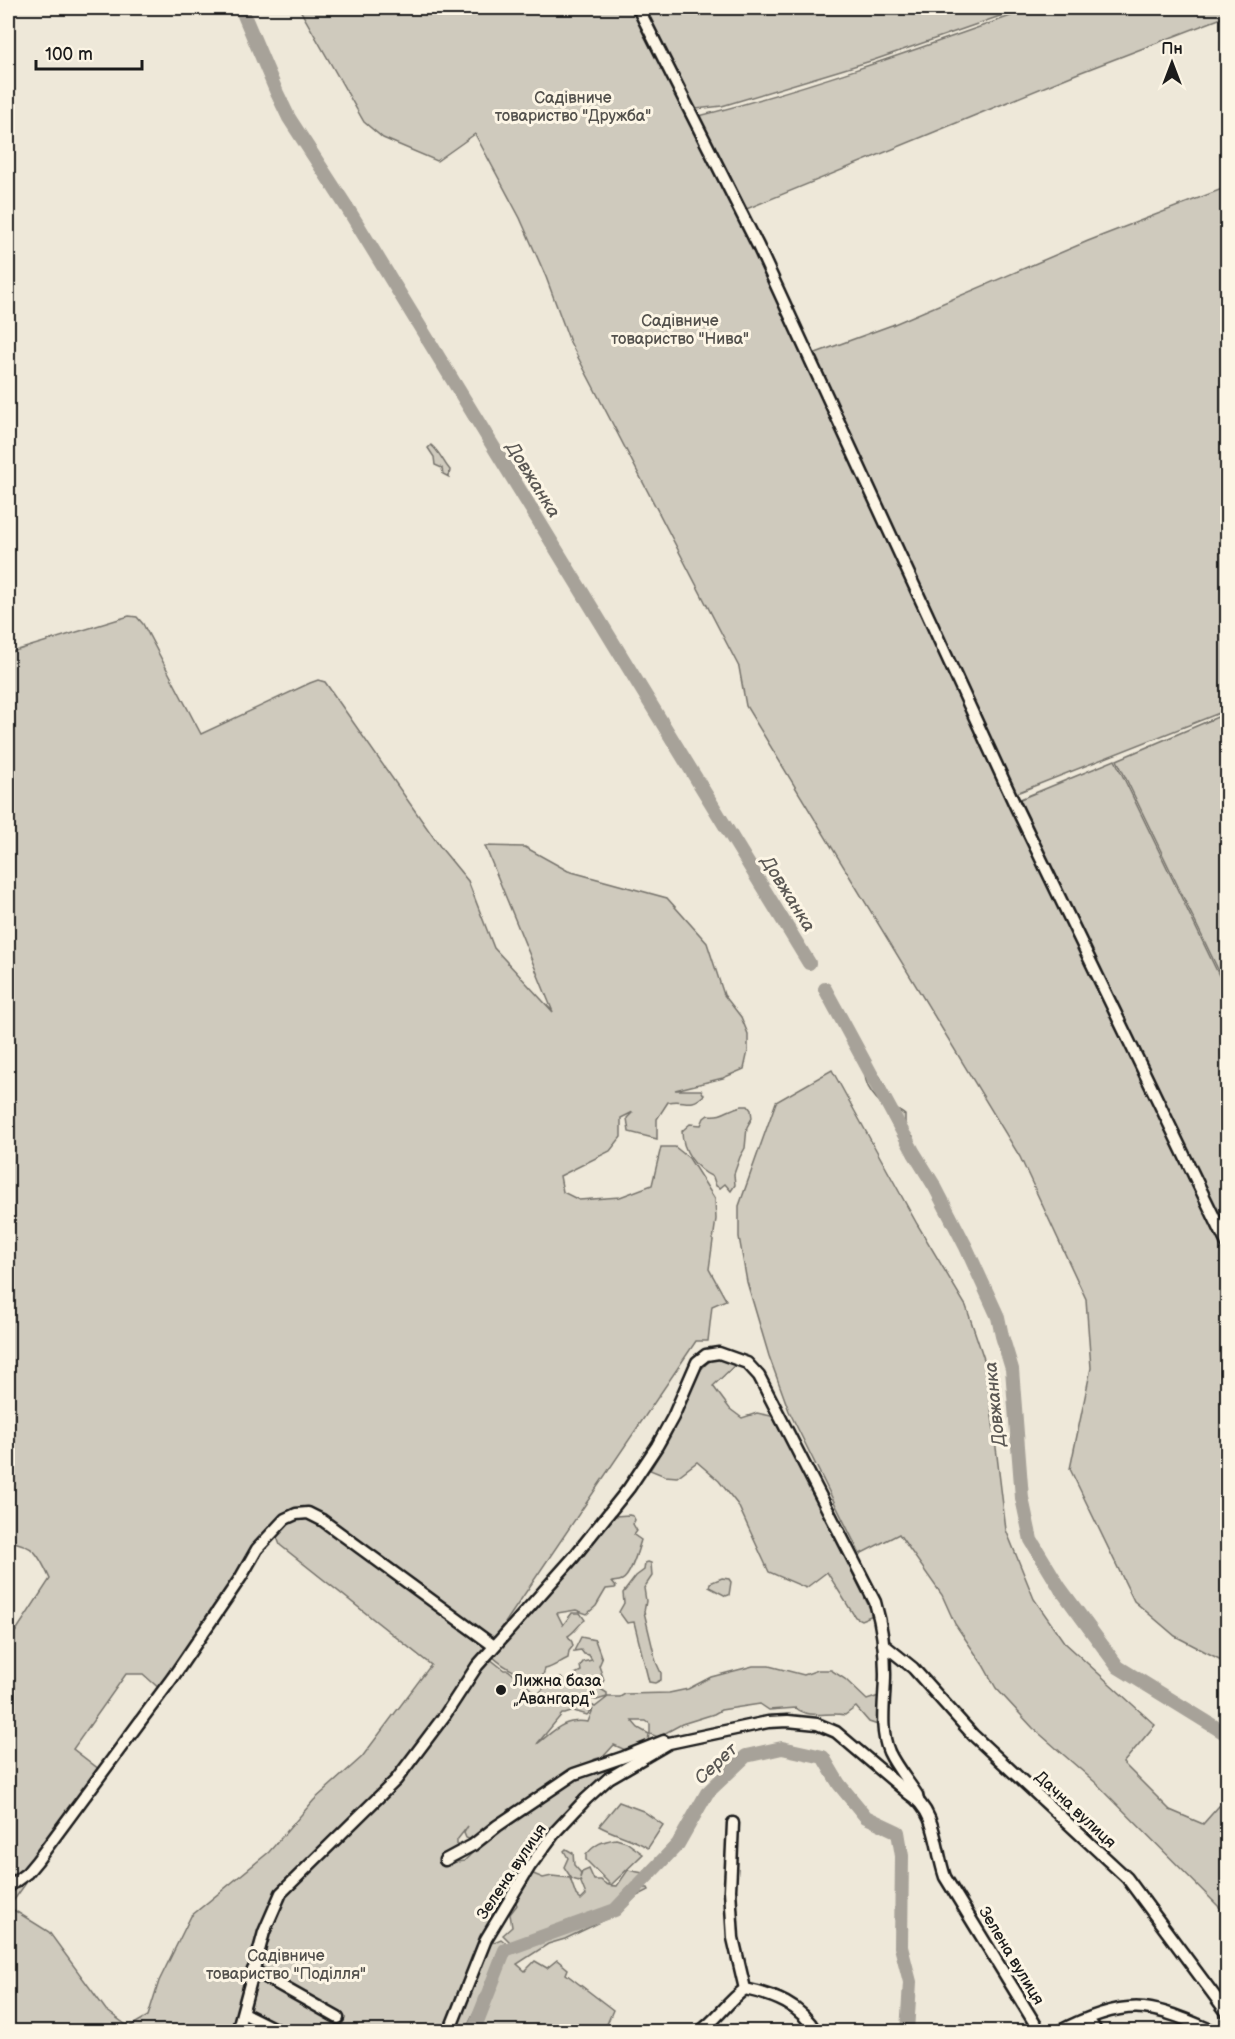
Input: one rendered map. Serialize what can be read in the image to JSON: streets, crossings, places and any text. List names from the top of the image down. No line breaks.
{"streets":{"street":["Дачна вулиця","Зелена вулиця"]},"water":["Довжанка","Серет"],"parks":["Садівниче товариство \"Дружба\"","Садівниче товариство \"Нива\"","Садівниче товариство \"Поділля\""],"places":["Лижна база „Авангард“"],"scale_bar":"100 m","north":"top"}
